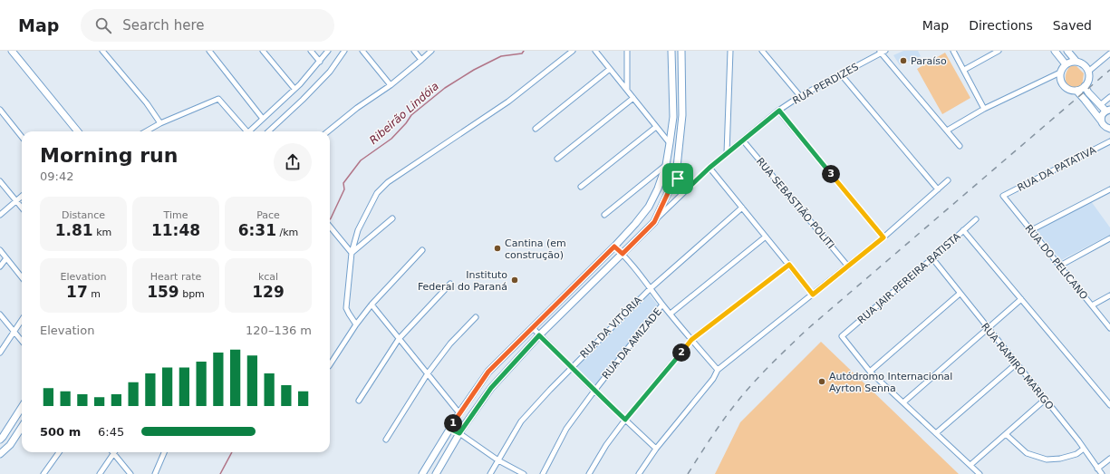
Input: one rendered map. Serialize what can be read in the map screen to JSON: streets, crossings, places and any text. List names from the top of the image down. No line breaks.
{"streets":{"street":["RUA PERDIZES","RUA DA PATATIVA","RUA SEBASTIÃO POLITI","RUA DO PELICANO","RUA JAIR PEREIRA BATISTA","RUA DA VITÓRIA","RUA DA AMIZADE","RUA RAMIRO MARIGO"]},"crossings":[["RUA PERDIZES","RUA SEBASTIÃO POLITI"],["RUA DA PATATIVA","RUA DO PELICANO"],["RUA JAIR PEREIRA BATISTA","RUA RAMIRO MARIGO"],["RUA DA VITÓRIA","RUA DA AMIZADE"]],"water":["Ribeirão Lindóia"],"places":["Paraíso","Cantina (em construção)","Instituto Federal do Paraná","Autódromo Internacional Ayrton Senna"],"page":{"header":"Map","search":"Search here","nav":["Map","Directions","Saved"],"heading":["Morning run","09:42"],"pins":["3","2","1"],"stats":[["Distance","1.81 km"],["Time","11:48"],["Pace","6:31 /km"],["Elevation","17 m"],["Heart rate","159 bpm"],["kcal","129"]],"chart":["Elevation","120–136 m"],"list":[{"name":"500 m","note":"6:45"}]}}
